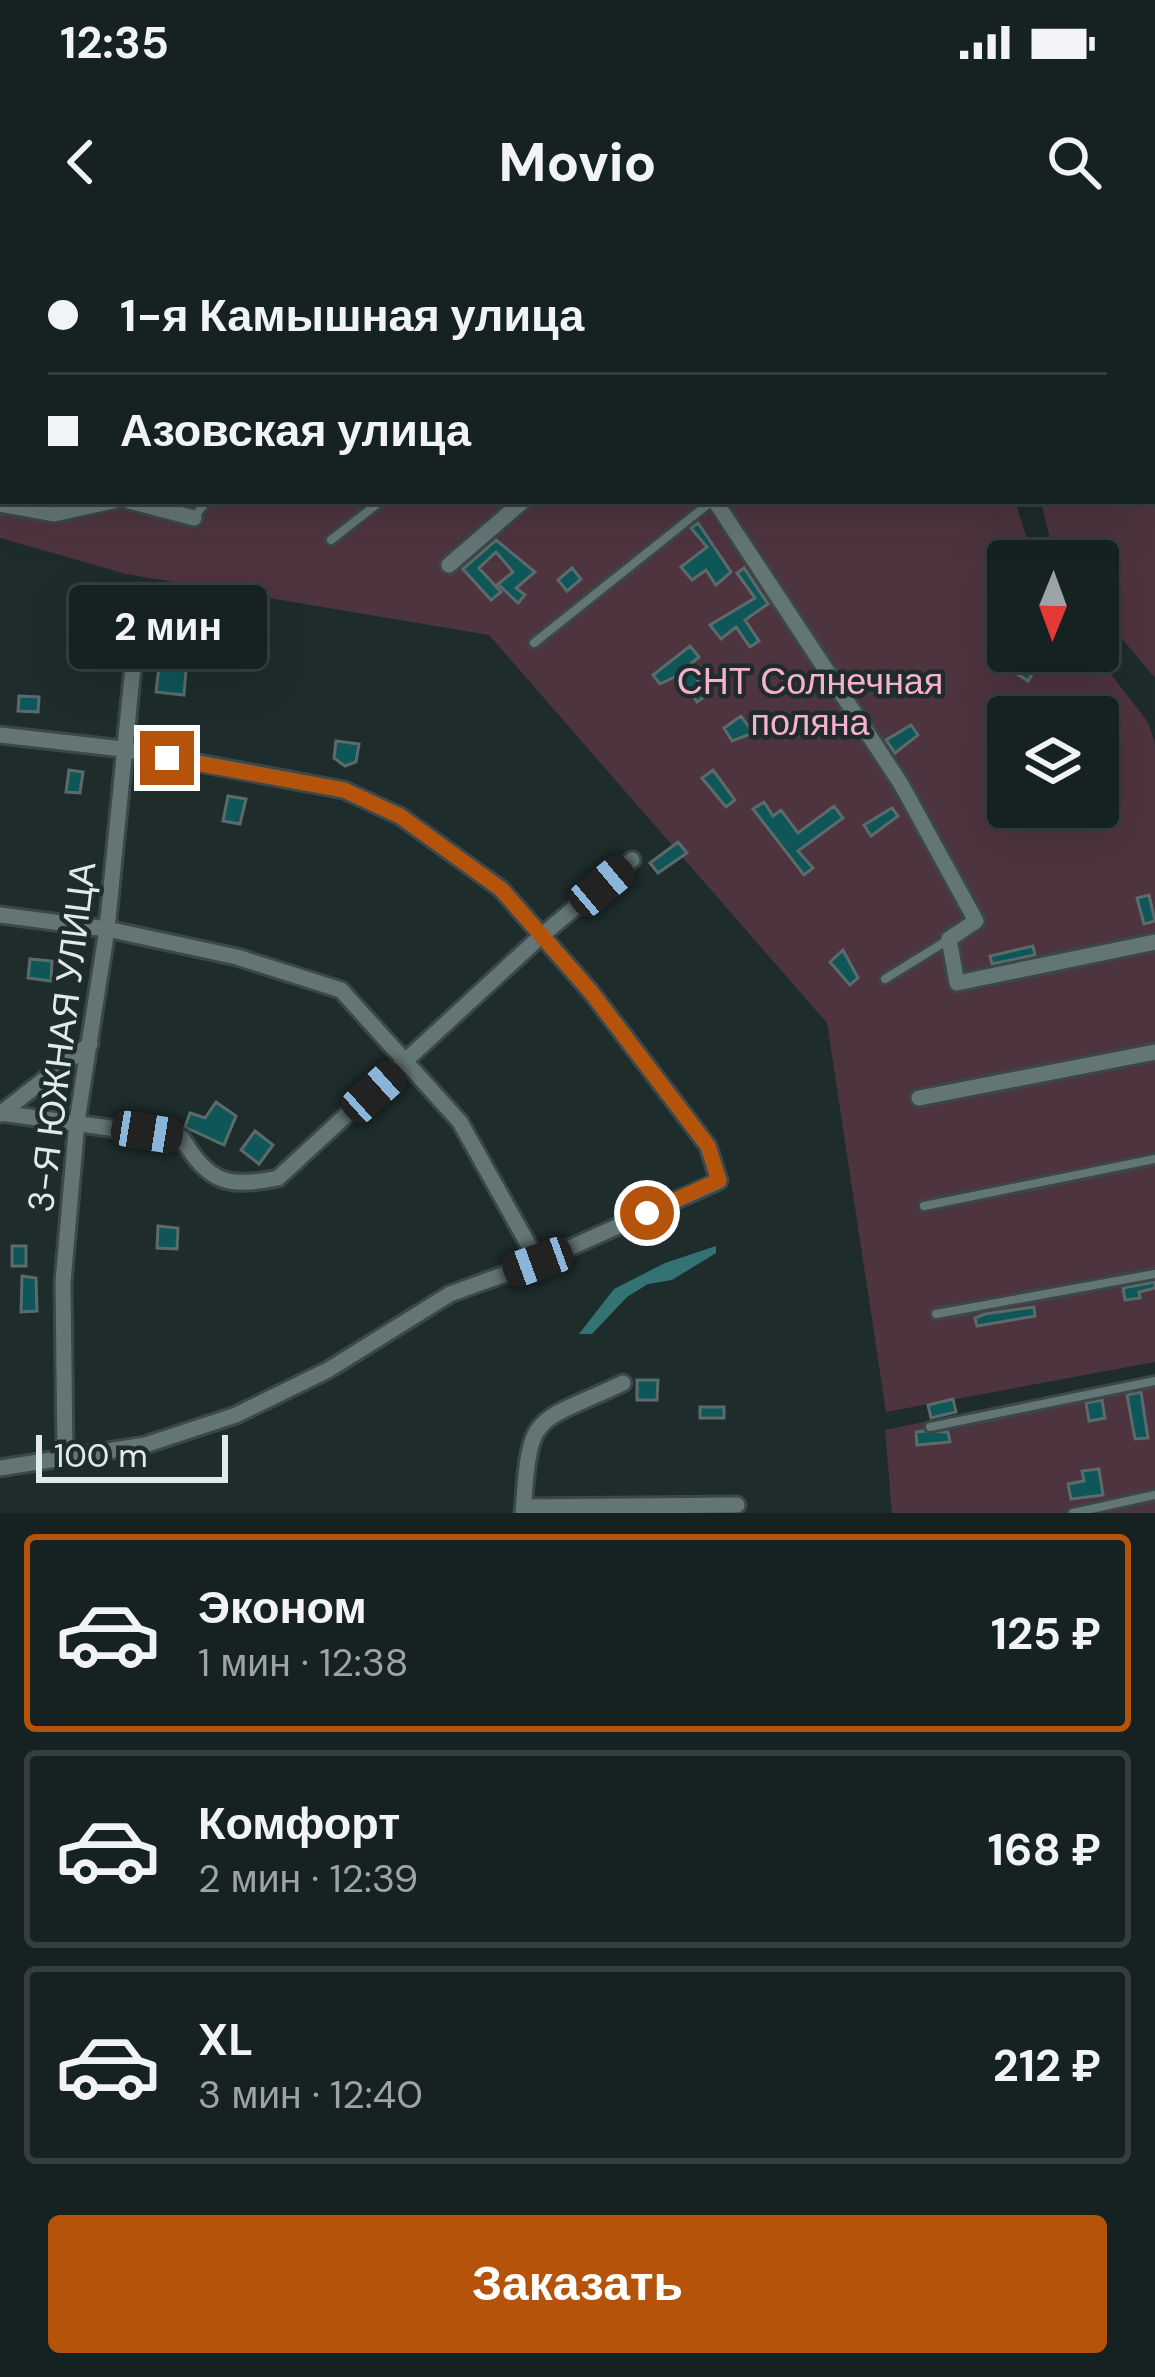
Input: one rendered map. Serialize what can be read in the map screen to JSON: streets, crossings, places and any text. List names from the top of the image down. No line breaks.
{"streets":{"street":["3-Я ЮЖНАЯ УЛИЦА"]},"parks":["СНТ Солнечная поляна"],"scale_bar":"100 m","north":"bottom","page":{"status":"12:35","header":"Movio","banner":["1-я Камышная улица","Азовская улица"],"bubble":"2 мин","scale":"100 m","list":[{"name":"Эконом","note":"1 мин · 12:38","value":"125 ₽"},{"name":"Комфорт","note":"2 мин · 12:39","value":"168 ₽"},{"name":"XL","note":"3 мин · 12:40","value":"212 ₽"}],"buttons":"Заказать"}}
